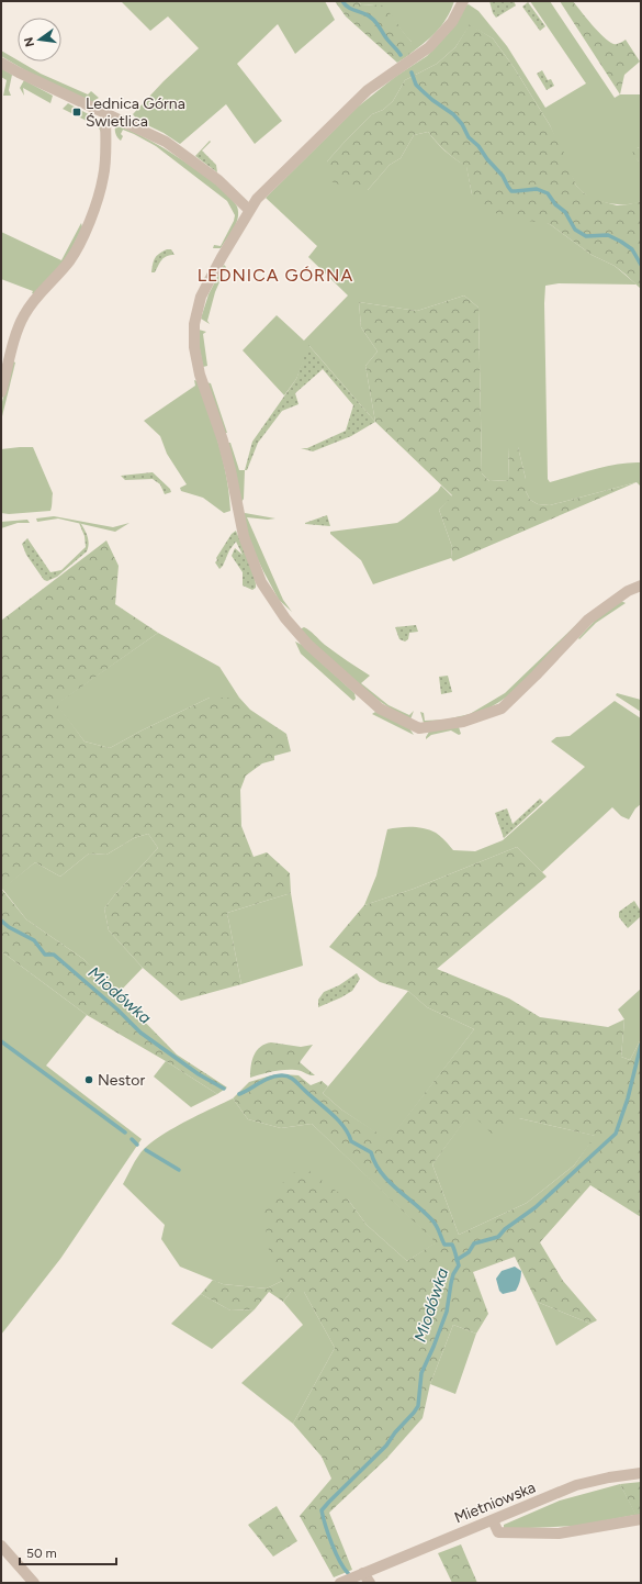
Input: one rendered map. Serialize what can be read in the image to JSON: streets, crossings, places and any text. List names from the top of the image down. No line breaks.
{"streets":{"street":["Mietniowska"]},"districts":["LEDNICA GÓRNA"],"water":["Miodówka"],"places":{"transit":["Lednica Górna Świetlica"],"other":["Nestor"]},"scale_bar":"50 m","north":"left"}
